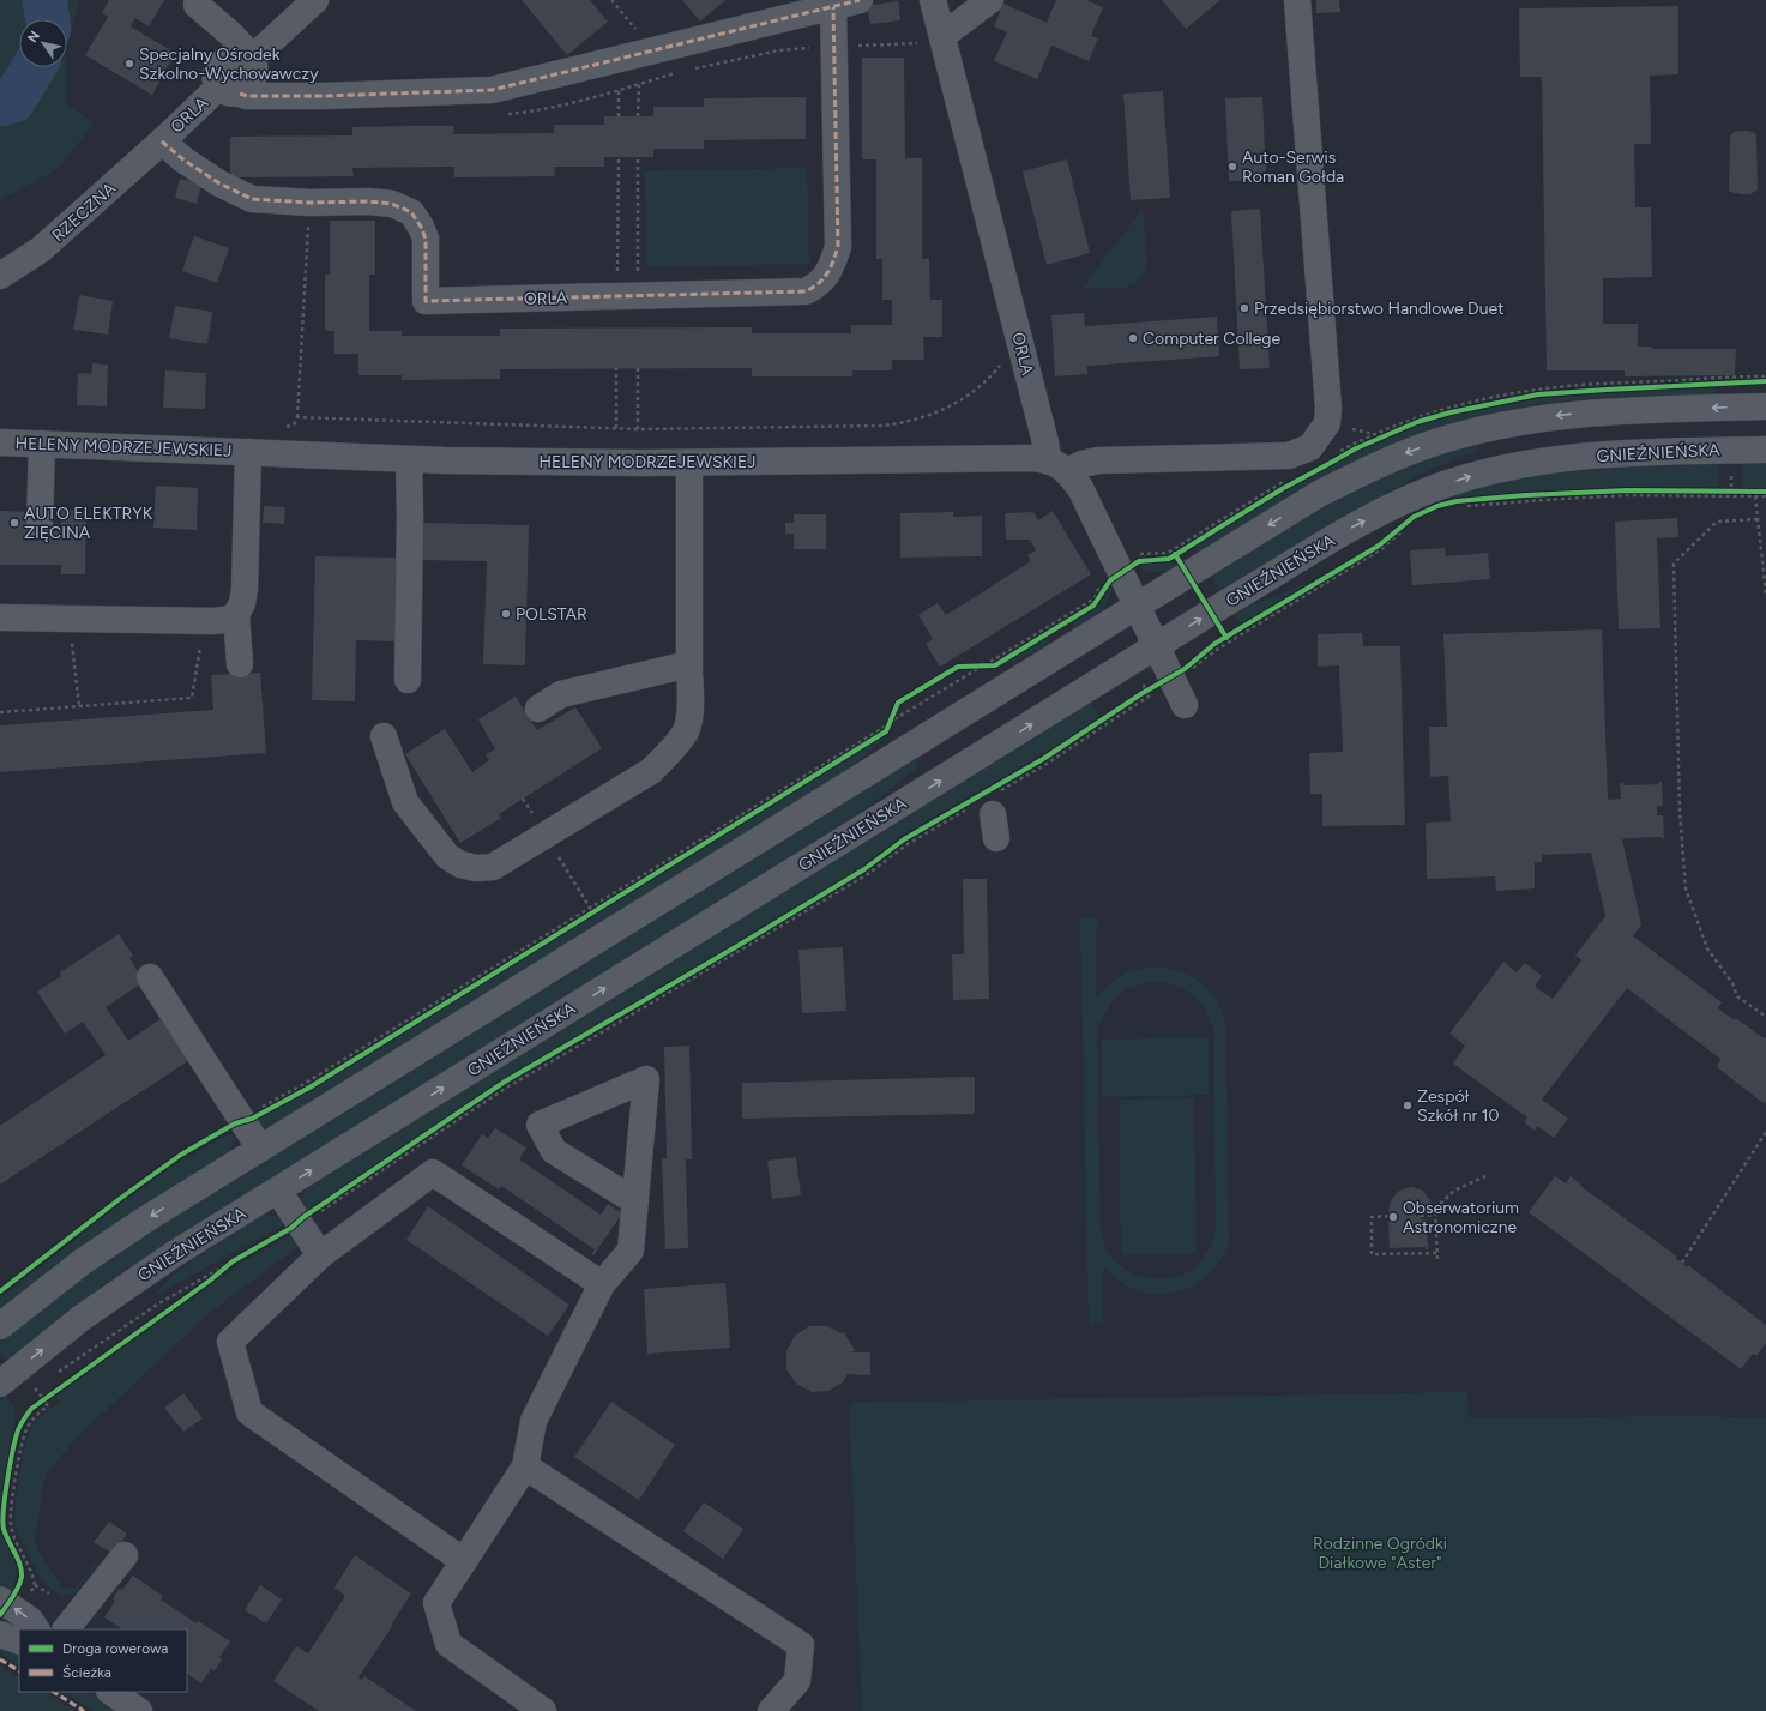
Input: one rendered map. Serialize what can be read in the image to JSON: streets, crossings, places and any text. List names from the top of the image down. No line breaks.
{"streets":{"street":["ORLA","RZECZNA","HELENY MODRZEJEWSKIEJ","GNIEŹNIEŃSKA"]},"crossings":[["ORLA","RZECZNA"],["ORLA","HELENY MODRZEJEWSKIEJ"],["ORLA","GNIEŹNIEŃSKA"]],"parks":["Rodzinne Ogródki Diałkowe \"Aster\""],"places":["Specjalny Ośrodek Szkolno-Wychowawczy","Auto-Serwis Roman Gołda","Przedsiębiorstwo Handlowe Duet","Computer College","AUTO ELEKTRYK ZIĘCINA","POLSTAR","Zespół Szkół nr 10","Obserwatorium Astronomiczne"],"legend":["Droga rowerowa","Ścieżka"],"north":"top left"}
